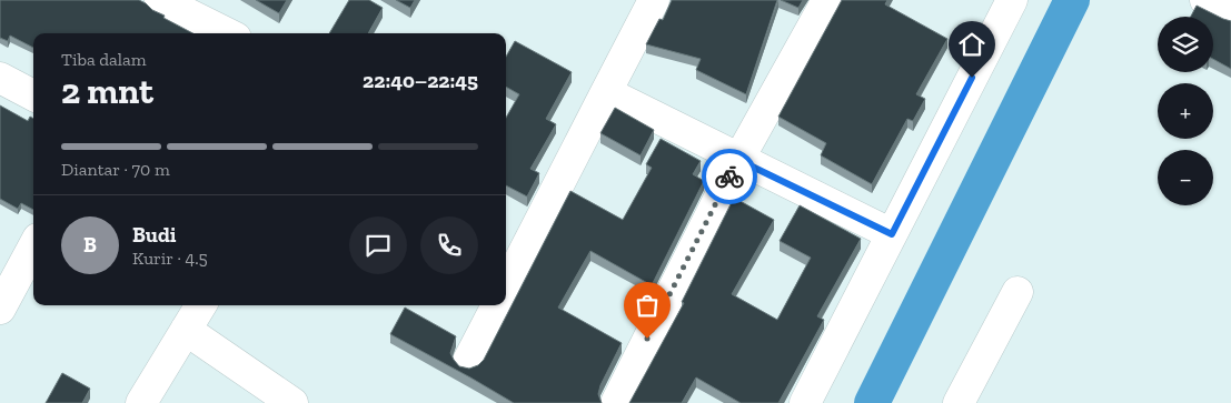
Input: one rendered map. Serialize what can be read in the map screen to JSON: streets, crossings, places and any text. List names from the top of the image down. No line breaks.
{"page":{"map_buttons":["+","−"],"heading":["2 mnt","Tiba dalam","22:40–22:45"],"panel":["Budi","Kurir · 4.5"],"bar":"Diantar · 70 m","round":"B"}}
